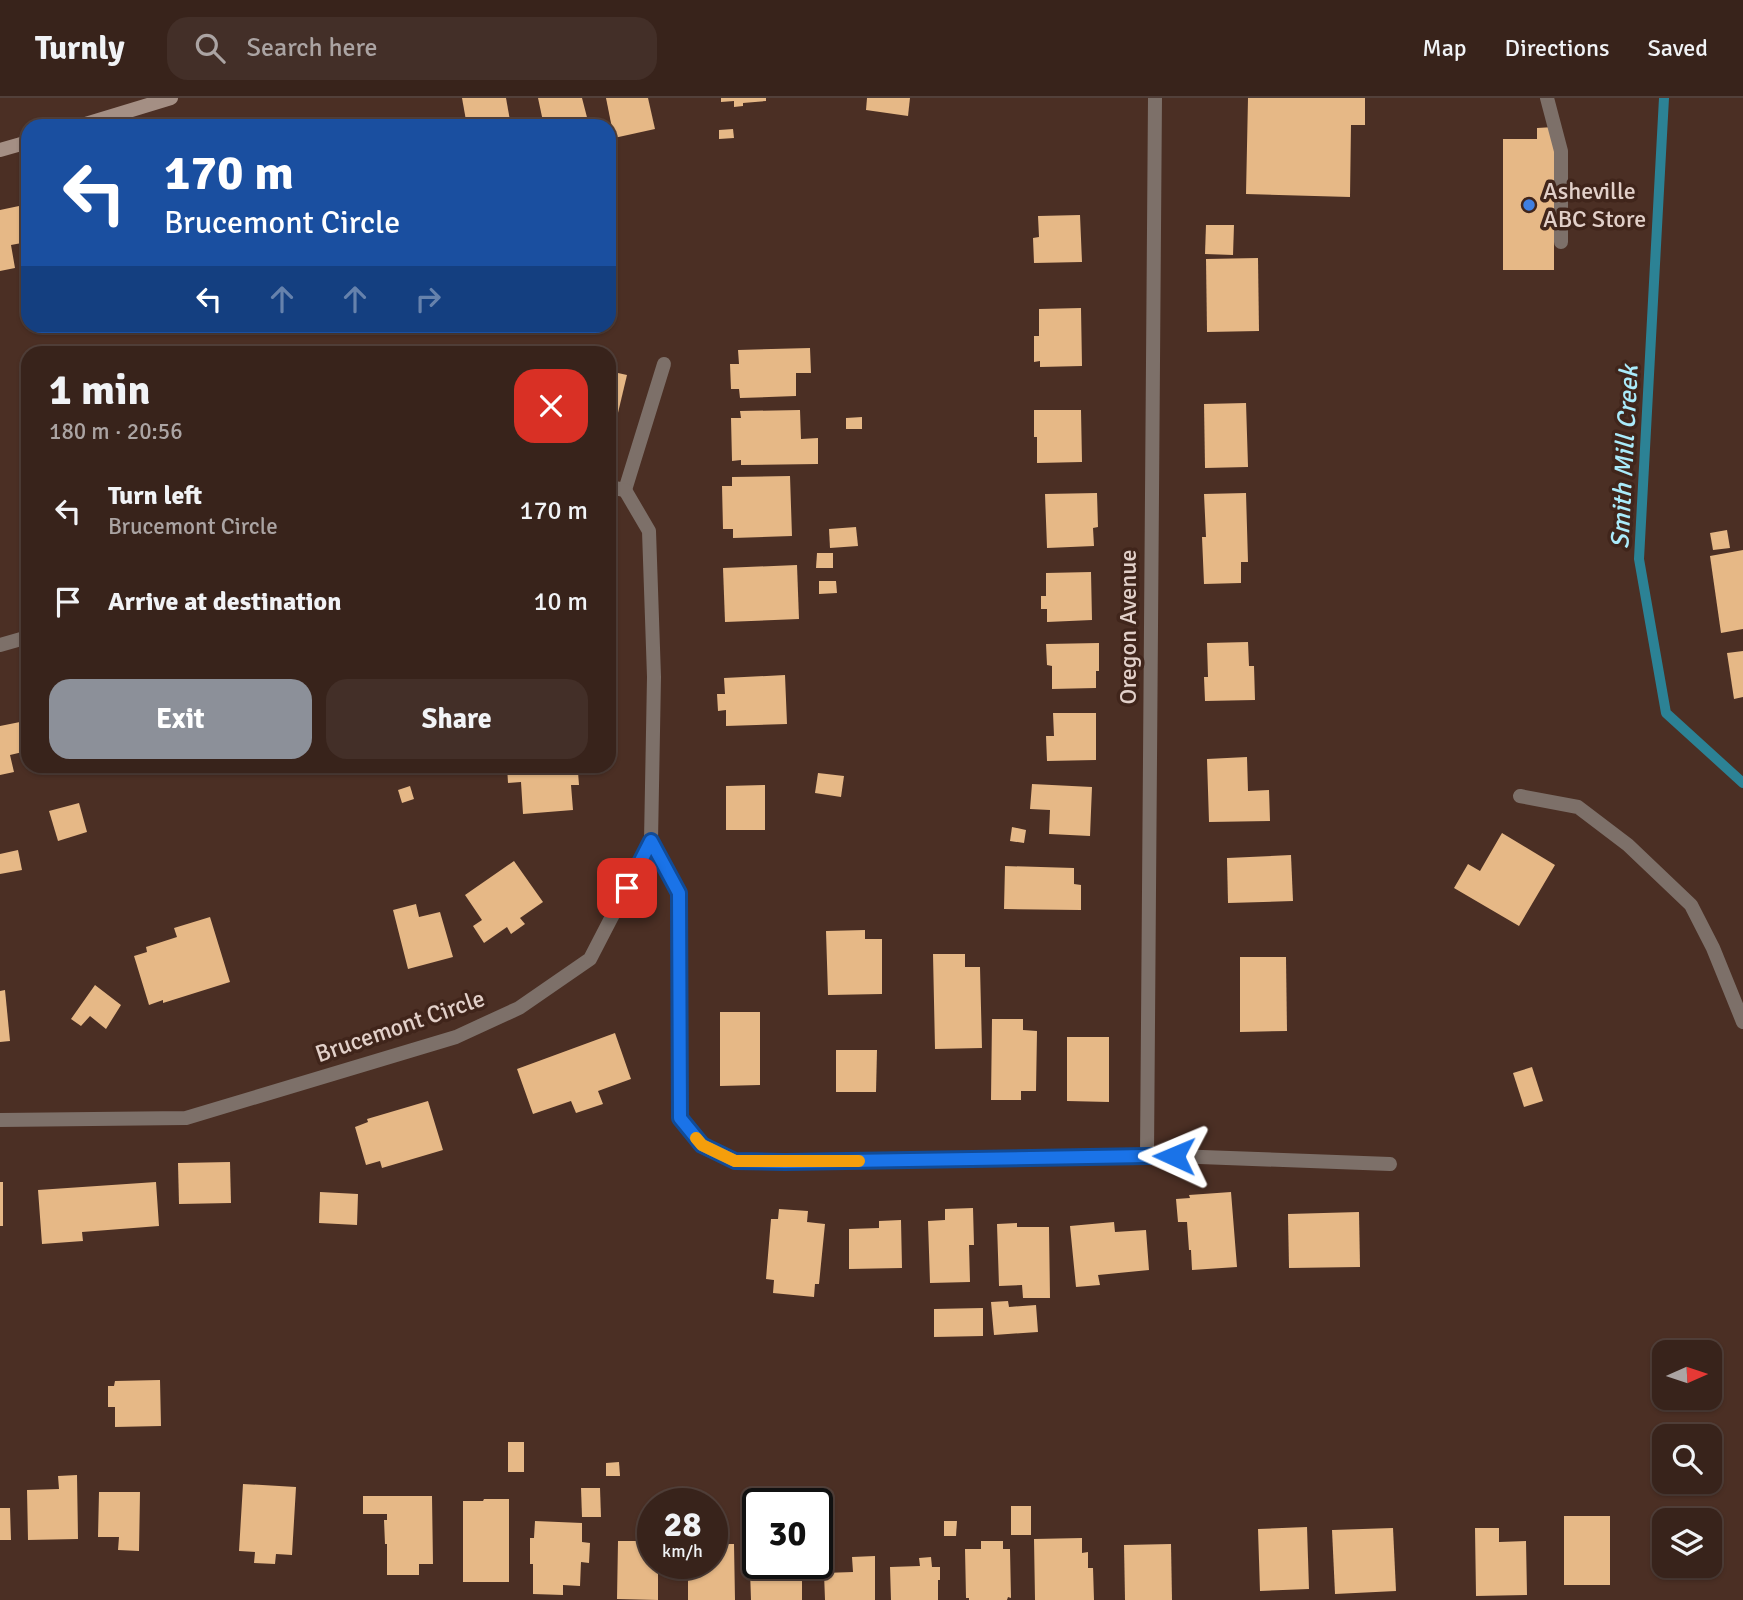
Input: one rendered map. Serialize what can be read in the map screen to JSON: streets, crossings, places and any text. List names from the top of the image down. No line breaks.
{"streets":{"street":["Oregon Avenue","Brucemont Circle"]},"water":["Smith Mill Creek"],"places":["Asheville ABC Store"],"north":"right","page":{"header":"Turnly","search":"Search here","nav":["Map","Directions","Saved"],"turn":["170 m","Brucemont Circle"],"heading":["1 min","180 m · 20:56"],"list":[{"name":"Turn left","note":"Brucemont Circle","value":"170 m"},{"name":"Arrive at destination","value":"10 m"}],"buttons":["Exit","Share"],"speed":"28 km/h","limit":"30"}}
